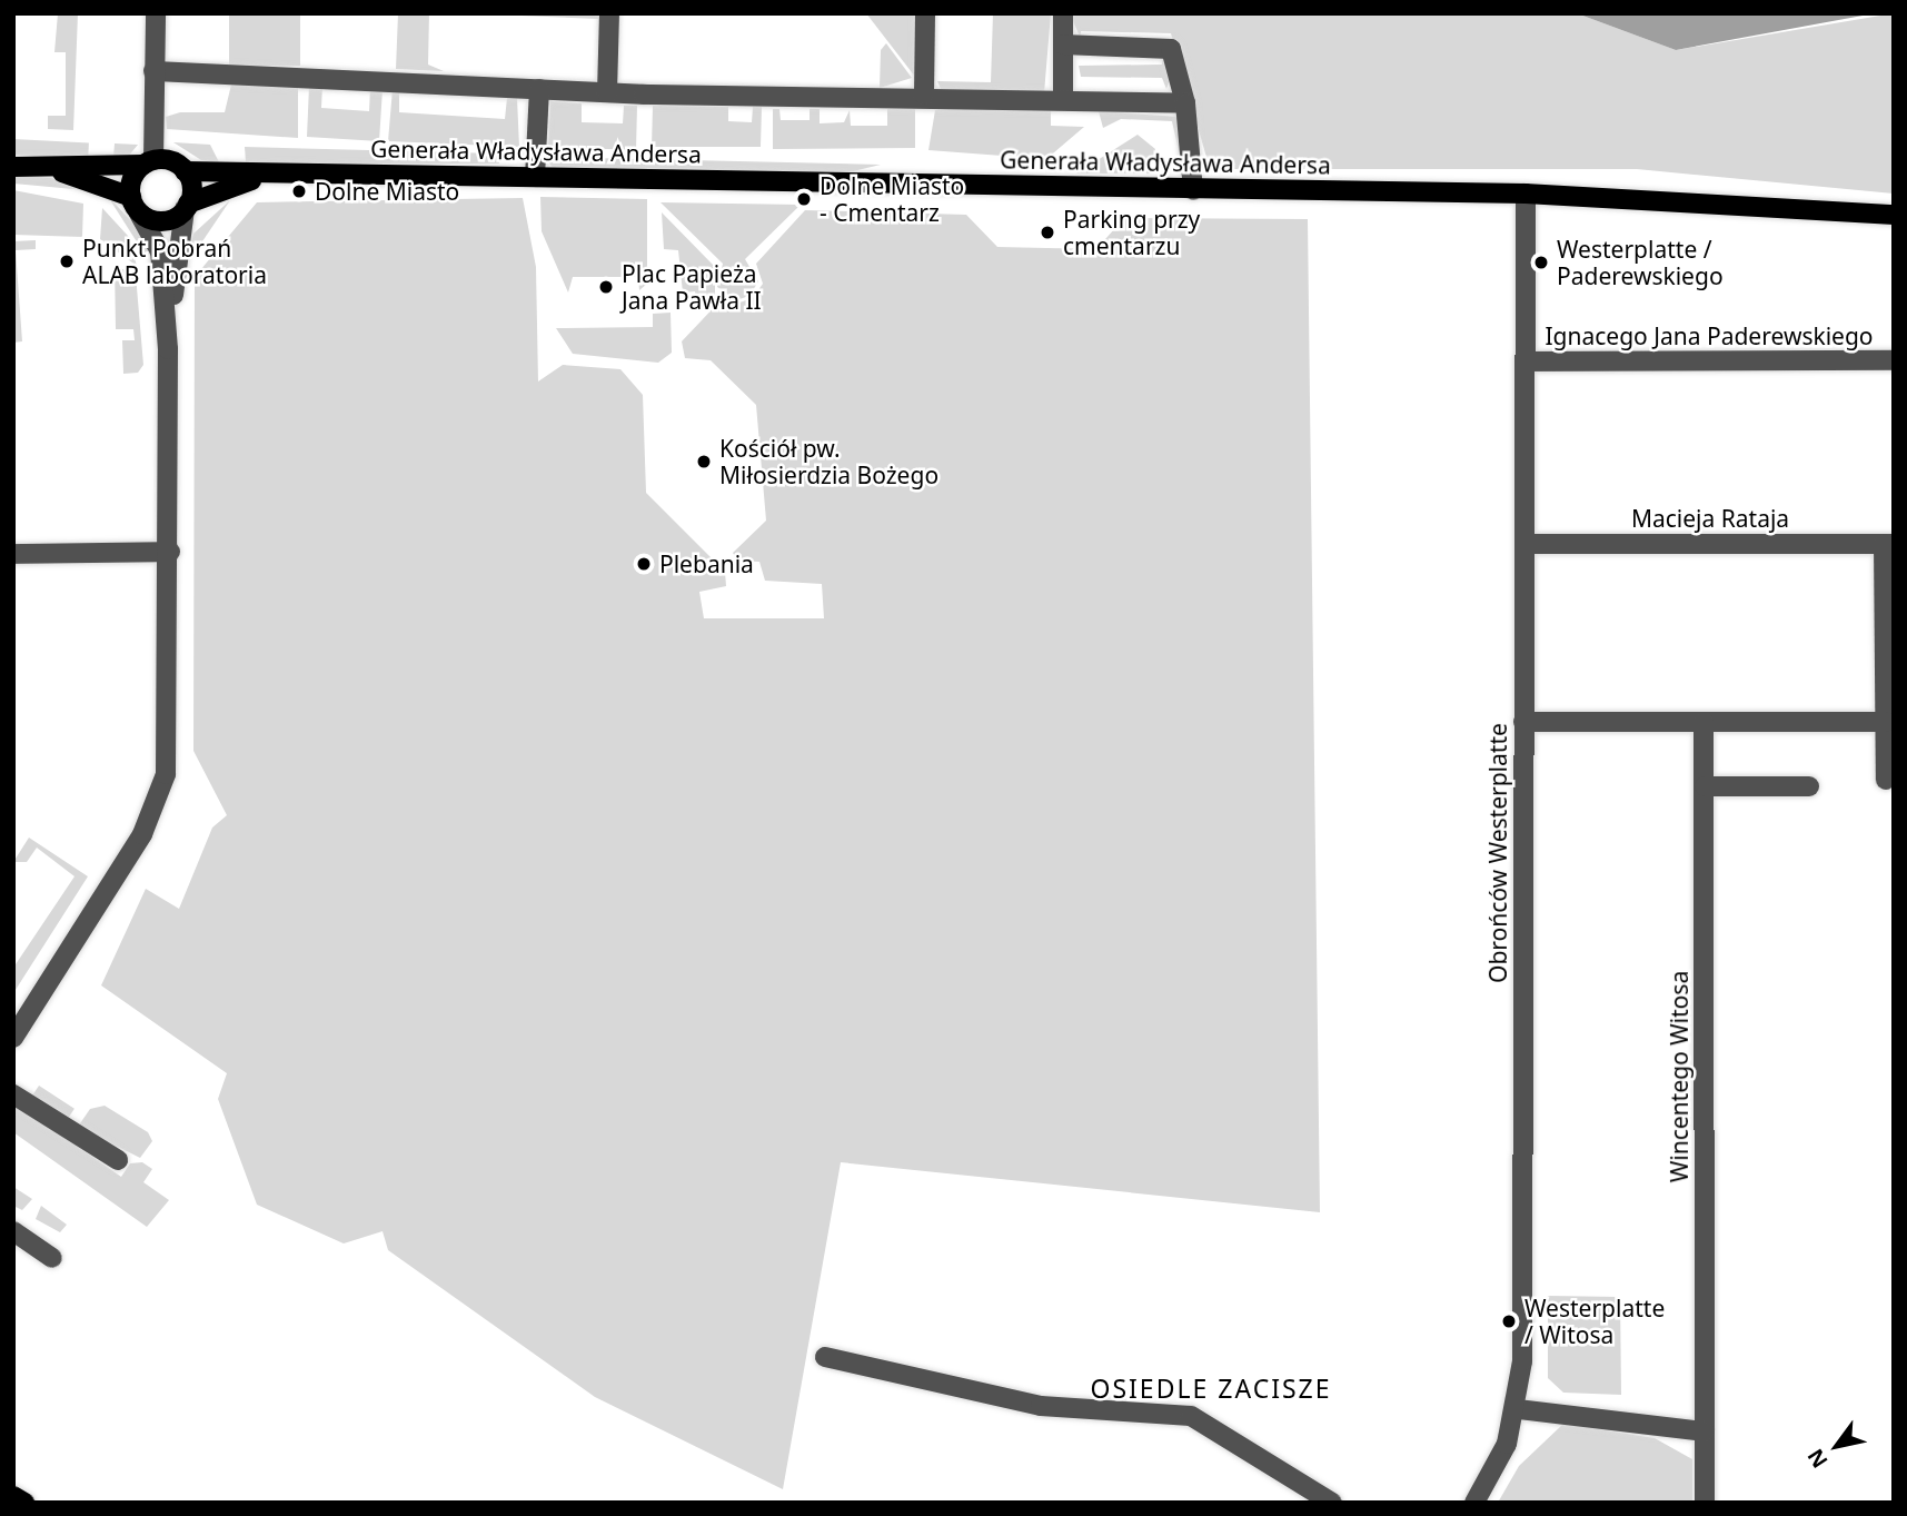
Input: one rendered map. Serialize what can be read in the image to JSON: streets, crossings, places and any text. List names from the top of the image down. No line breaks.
{"streets":{"main road":["Generała Władysława Andersa"],"street":["Ignacego Jana Paderewskiego","Macieja Rataja","Obrońców Westerplatte","Wincentego Witosa"]},"crossings":[["Generała Władysława Andersa","Obrońców Westerplatte"],["Ignacego Jana Paderewskiego","Obrońców Westerplatte"],["Macieja Rataja","Obrońców Westerplatte"]],"districts":["OSIEDLE ZACISZE"],"places":["Dolne Miasto","Dolne Miasto - Cmentarz","Parking przy cmentarzu","Punkt Pobrań ALAB laboratoria","Westerplatte / Paderewskiego","Plac Papieża Jana Pawła II","Kościół pw. Miłosierdzia Bożego","Plebania","Westerplatte / Witosa"],"north":"bottom left"}
